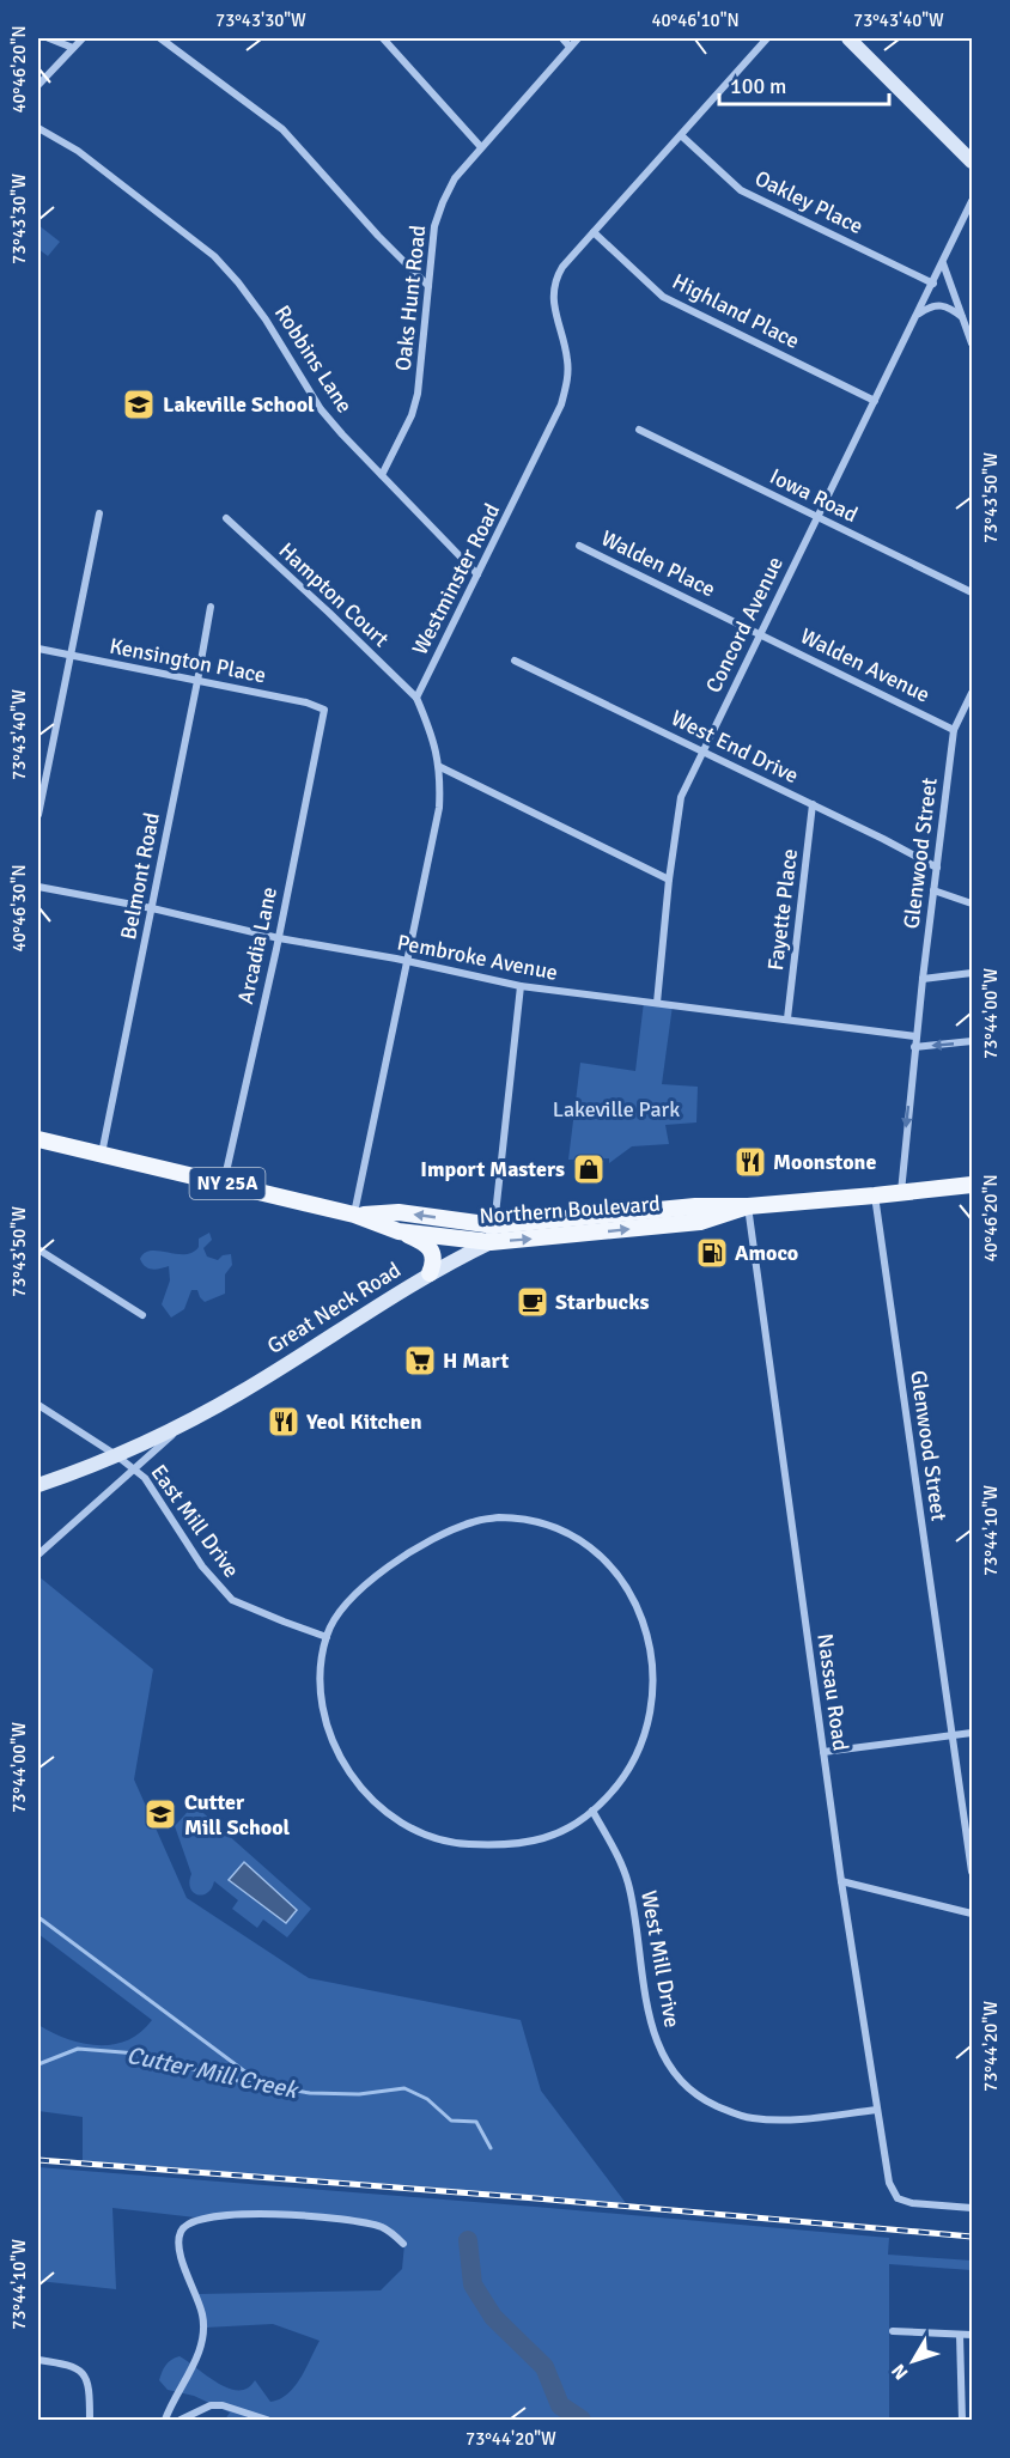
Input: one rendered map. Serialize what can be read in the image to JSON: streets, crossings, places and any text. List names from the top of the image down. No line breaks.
{"streets":{"main road":["NY 25A","Northern Boulevard","Great Neck Road"],"street":["Oakley Place","Oaks Hunt Road","Highland Place","Robbins Lane","Iowa Road","Walden Place","Westminster Road","Hampton Court","Concord Avenue","Kensington Place","Walden Avenue","West End Drive","Glenwood Street","Belmont Road","Fayette Place","Arcadia Lane","Pembroke Avenue","East Mill Drive","Nassau Road","West Mill Drive"]},"crossings":[["Oakley Place","Westminster Road"],["Oakley Place","Concord Avenue"],["Oaks Hunt Road","Robbins Lane"],["Highland Place","Westminster Road"],["Highland Place","Concord Avenue"],["Robbins Lane","Westminster Road"],["Iowa Road","Concord Avenue"],["Walden Place","Concord Avenue"],["Walden Place","Walden Avenue"],["Westminster Road","Hampton Court"],["Concord Avenue","Walden Avenue"],["Concord Avenue","West End Drive"],["Concord Avenue","Pembroke Avenue"],["Kensington Place","Belmont Road"],["Kensington Place","Arcadia Lane"],["Walden Avenue","Glenwood Street"],["West End Drive","Glenwood Street"],["West End Drive","Fayette Place"],["Glenwood Street","Pembroke Avenue"],["Glenwood Street","Northern Boulevard"],["Belmont Road","Pembroke Avenue"],["Belmont Road","Northern Boulevard"],["Fayette Place","Pembroke Avenue"],["Arcadia Lane","Pembroke Avenue"],["Arcadia Lane","Northern Boulevard"],["Northern Boulevard","Great Neck Road"],["Northern Boulevard","Nassau Road"],["Great Neck Road","East Mill Drive"],["Nassau Road","West Mill Drive"]],"water":["Cutter Mill Creek"],"parks":["Lakeville Park"],"places":{"school or university":["Lakeville School","Cutter Mill School"],"restaurant":["Moonstone","Yeol Kitchen"],"shop":["Import Masters"],"fuel station":["Amoco"],"cafe":["Starbucks"],"supermarket":["H Mart"]},"scale_bar":"100 m","north":"bottom left","coordinates":["73°43'30\"W","40°46'10\"N","73°43'40\"W","40°46'20\"N","73°43'50\"W","40°46'30\"N","73°44'00\"W","73°44'10\"W","73°44'20\"W"]}
